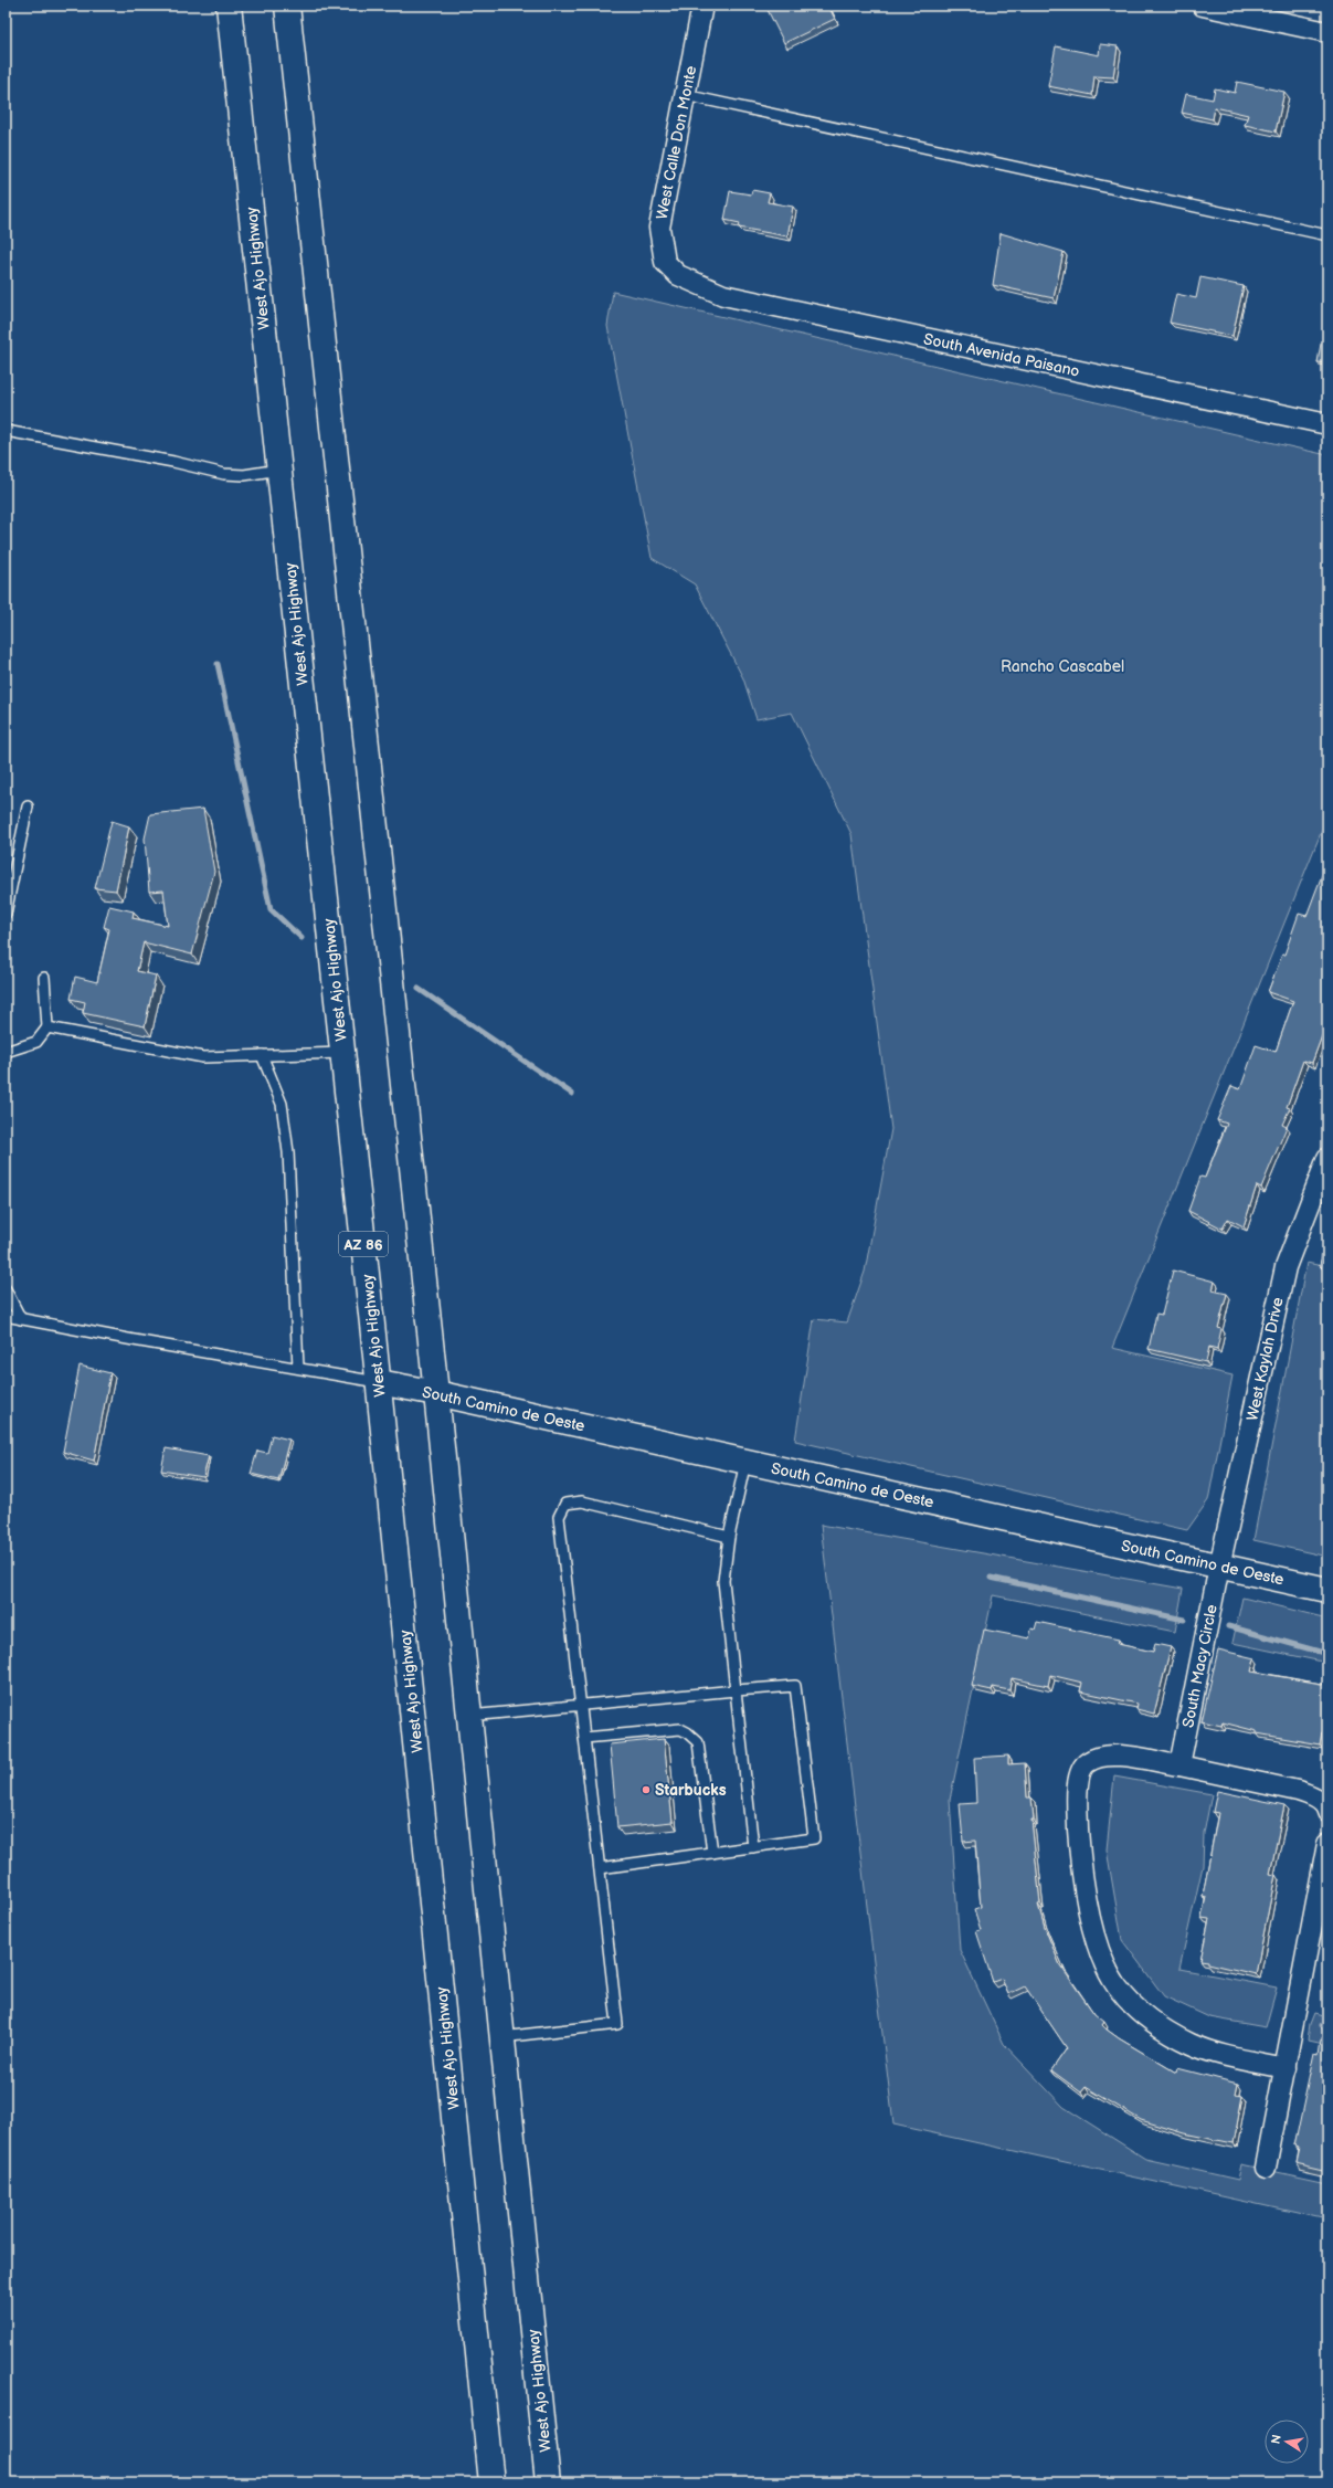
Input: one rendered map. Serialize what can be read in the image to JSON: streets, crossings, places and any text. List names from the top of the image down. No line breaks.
{"streets":{"main road":["West Ajo Highway","AZ 86","South Camino de Oeste"],"street":["West Calle Don Monte","South Avenida Paisano","West Kaylah Drive","South Macy Circle"]},"crossings":[["West Calle Don Monte","South Avenida Paisano"],["West Ajo Highway","South Camino de Oeste"],["West Kaylah Drive","South Camino de Oeste"],["West Kaylah Drive","South Macy Circle"],["South Camino de Oeste","South Macy Circle"]],"parks":["Rancho Cascabel"],"places":["Starbucks"],"north":"left"}
